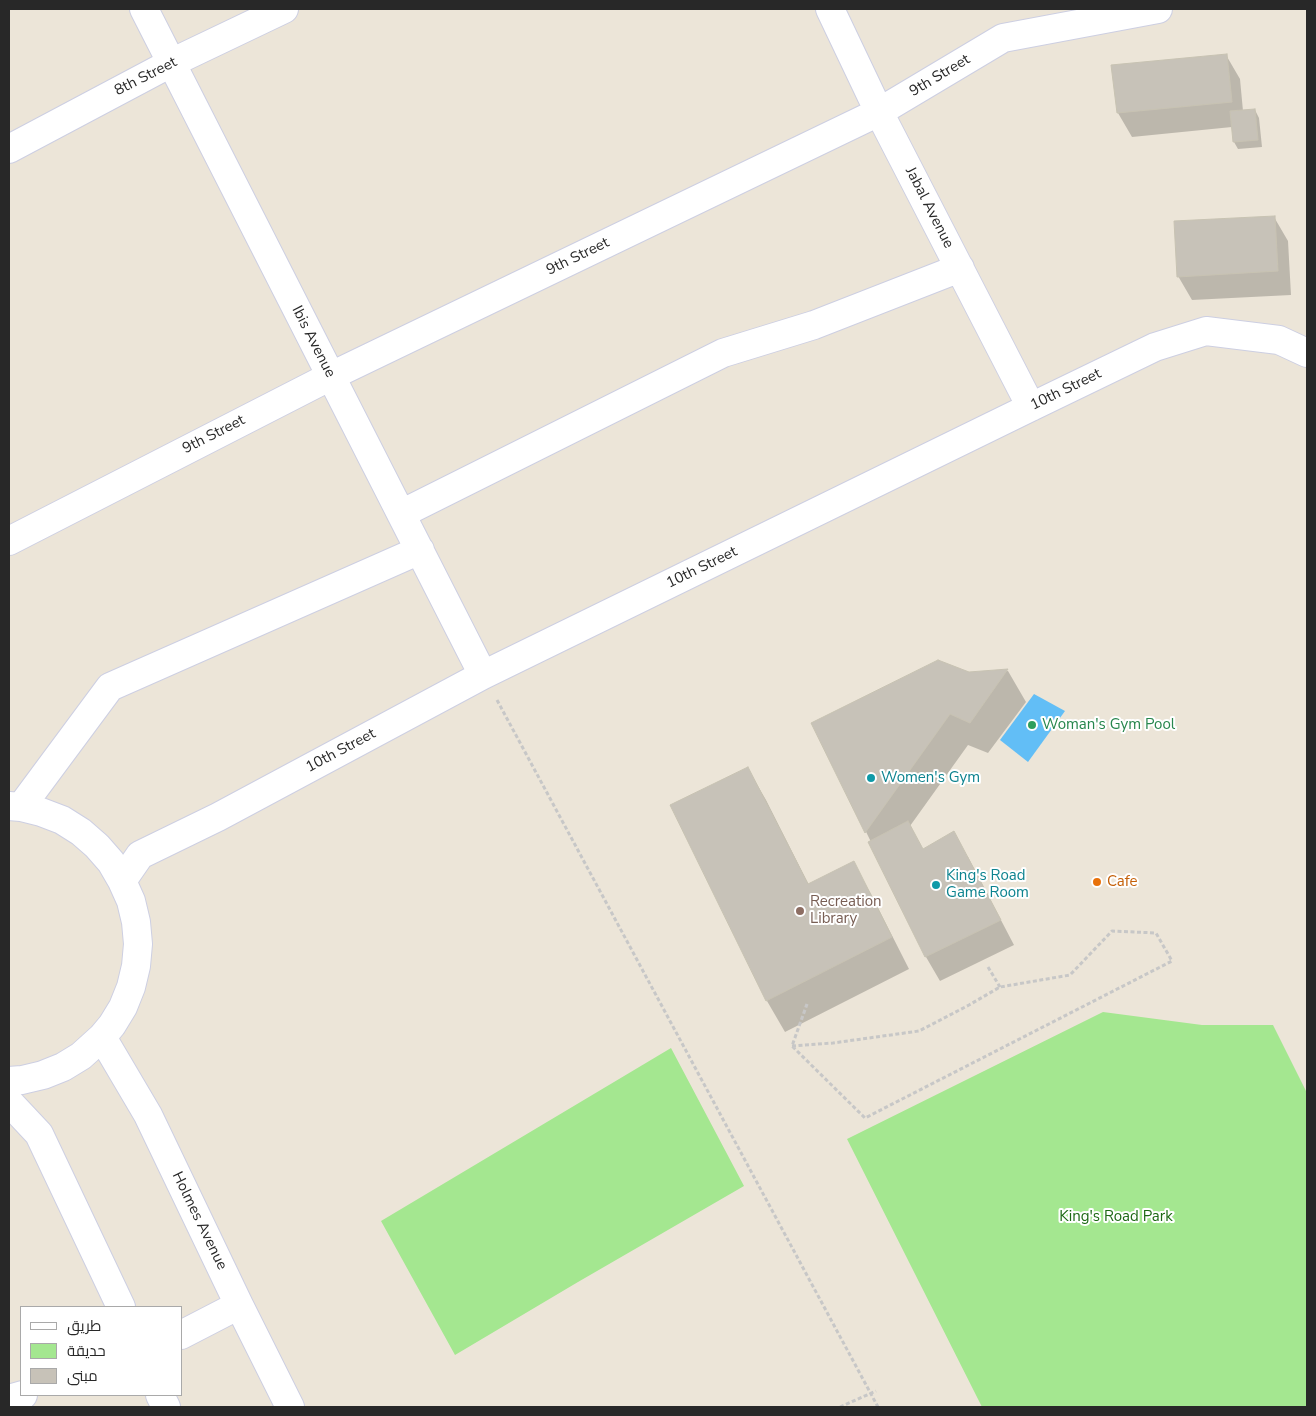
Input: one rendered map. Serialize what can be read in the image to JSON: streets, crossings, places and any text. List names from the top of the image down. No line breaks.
{"streets":{"street":["9th Street","8th Street","Jabal Avenue","Ibis Avenue","10th Street","Holmes Avenue"]},"crossings":[["9th Street","Jabal Avenue"],["9th Street","Ibis Avenue"],["8th Street","Ibis Avenue"],["Jabal Avenue","10th Street"],["Ibis Avenue","10th Street"]],"parks":["King's Road Park"],"places":["Woman's Gym Pool","Women's Gym","Cafe","King's Road Game Room","Recreation Library"],"legend":["طريق","حديقة","مبنى"]}
